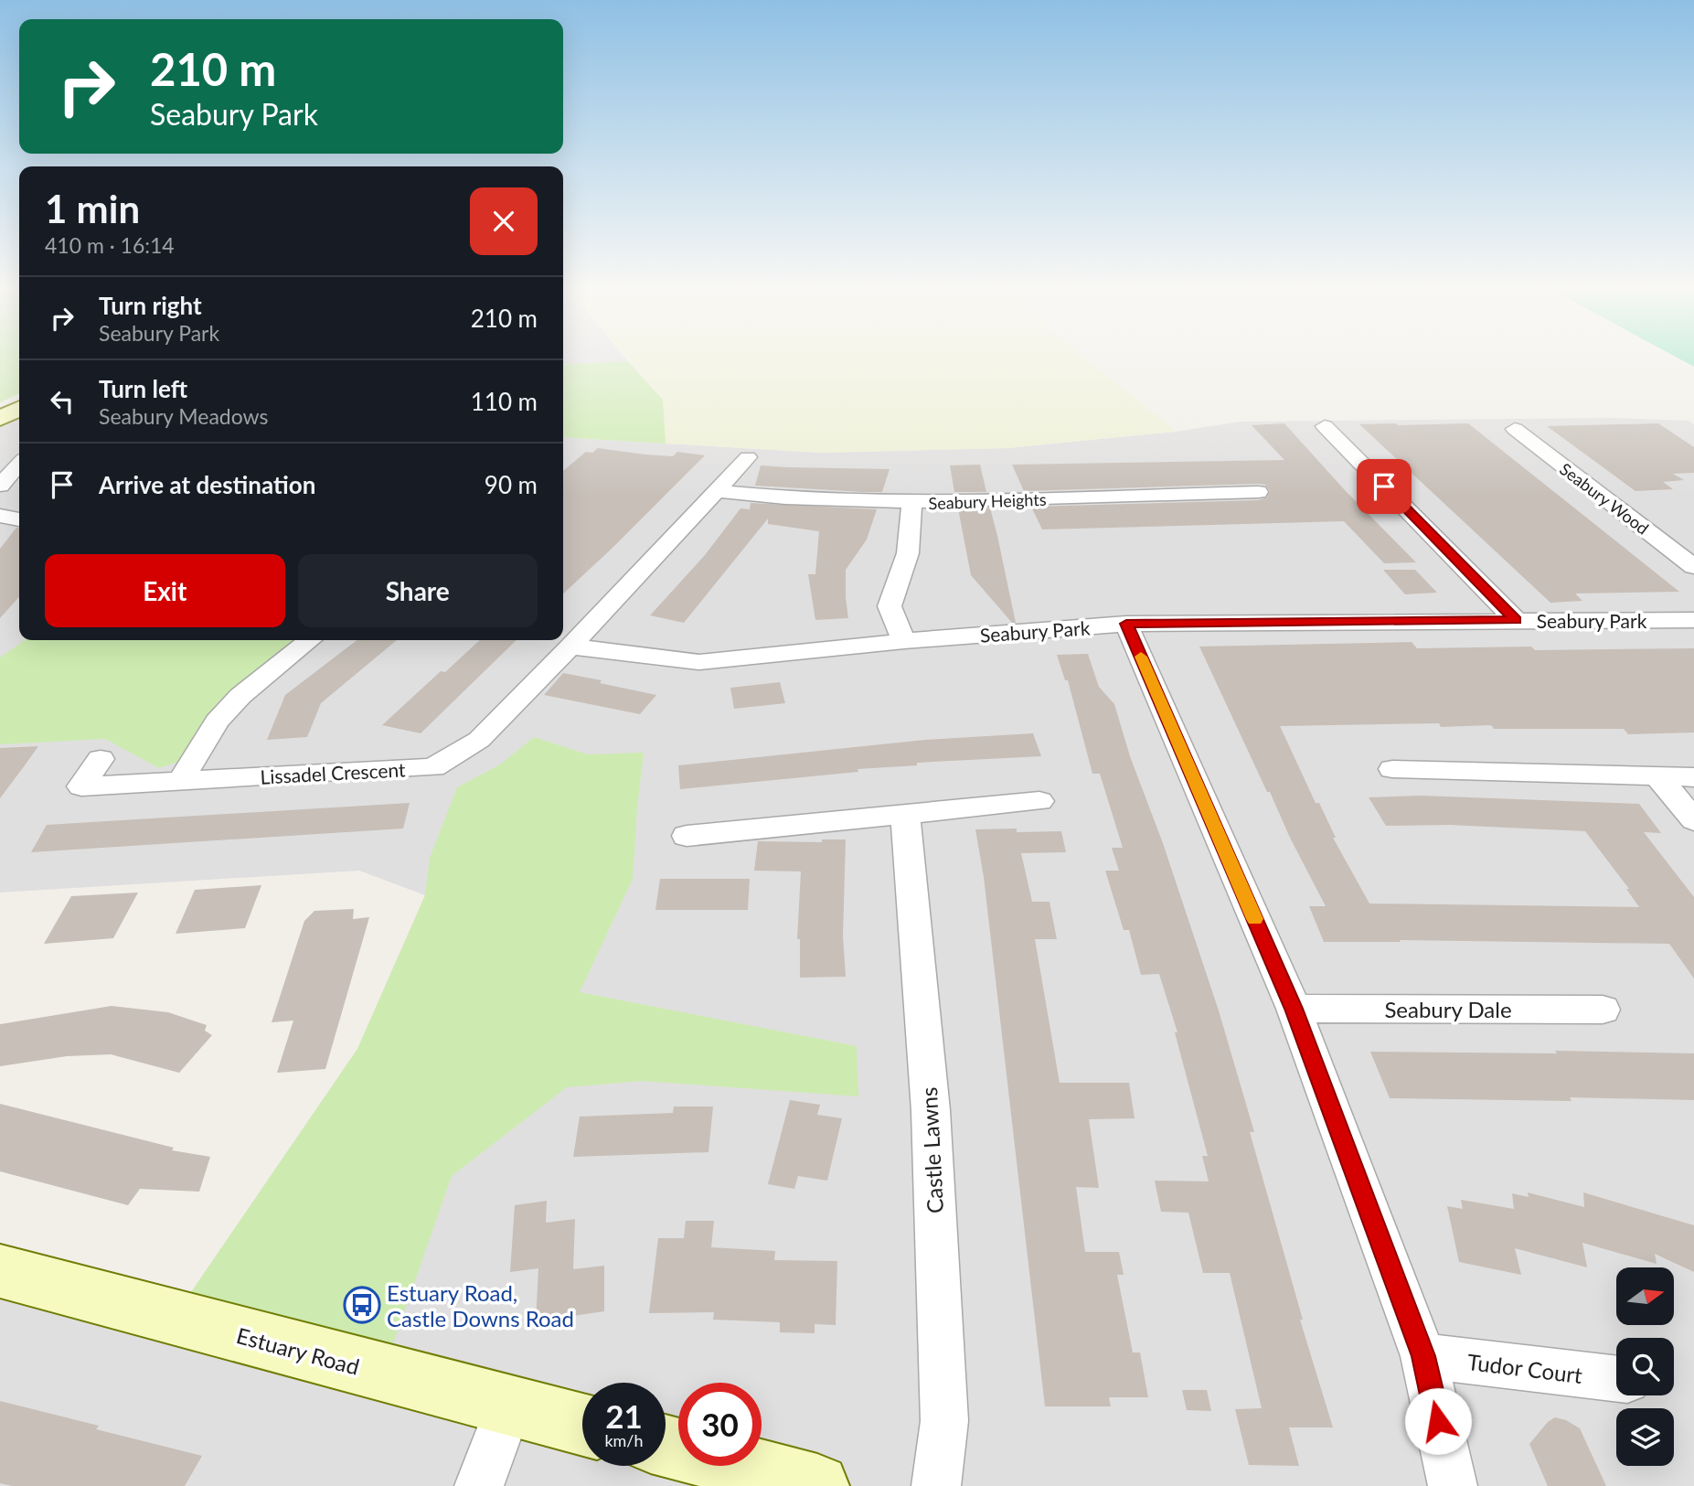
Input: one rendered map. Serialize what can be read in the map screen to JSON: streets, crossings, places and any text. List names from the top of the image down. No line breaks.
{"streets":{"street":["Seabury Wood","Seabury Heights","Seabury Park","Lissadel Crescent","Seabury Dale","Castle Lawns","Estuary Road","Tudor Court"]},"crossings":[["Seabury Heights","Lissadel Crescent"],["Seabury Park","Lissadel Crescent"]],"places":{"bus stop":["Estuary Road, Castle Downs Road"]},"north":"right","page":{"turn":["210 m","Seabury Park"],"heading":["1 min","410 m · 16:14"],"list":[{"name":"Turn right","note":"Seabury Park","value":"210 m"},{"name":"Turn left","note":"Seabury Meadows","value":"110 m"},{"name":"Arrive at destination","value":"90 m"}],"buttons":["Exit","Share"],"speed":"21 km/h","limit":"30"}}
